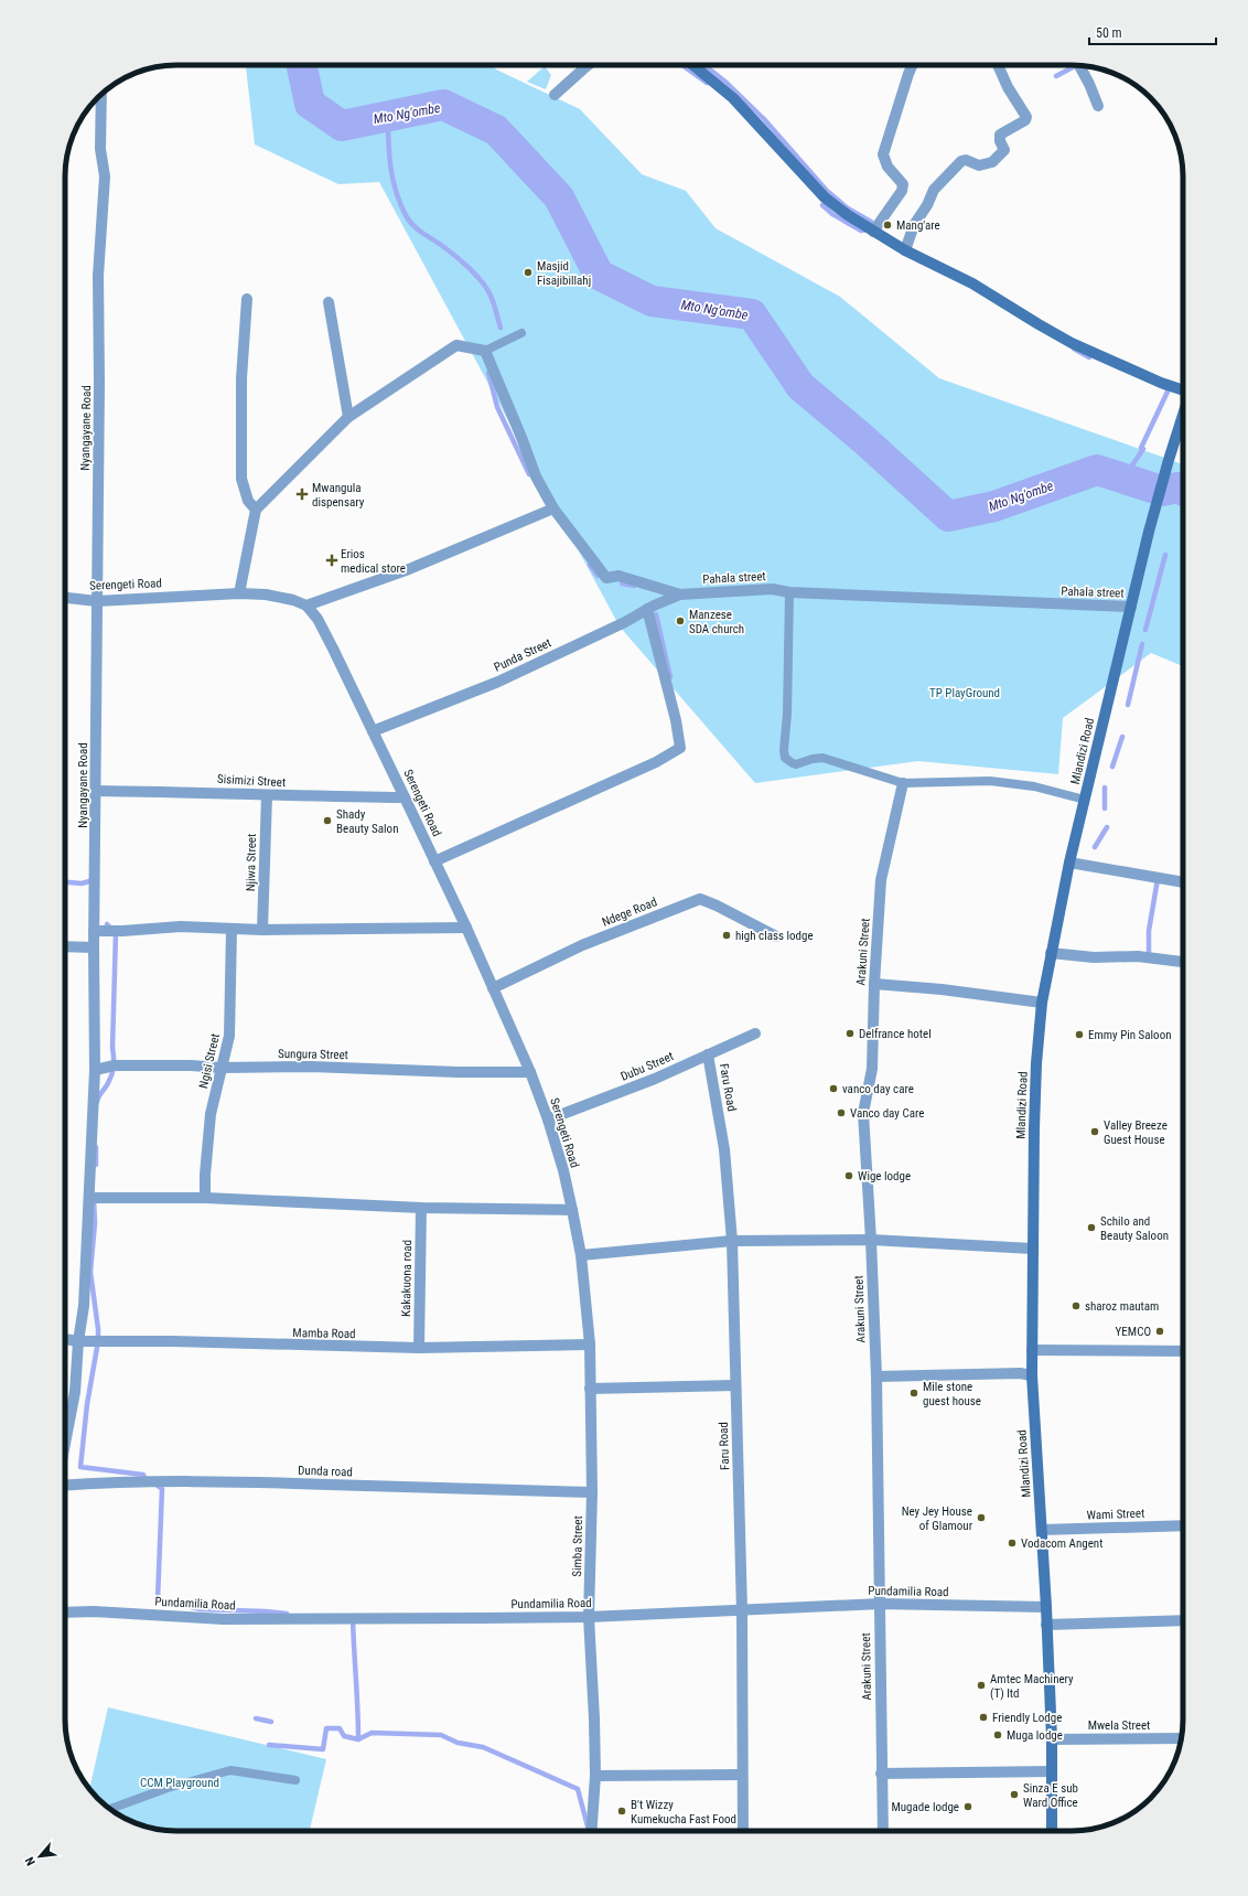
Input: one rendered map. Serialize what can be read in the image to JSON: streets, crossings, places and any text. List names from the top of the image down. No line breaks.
{"streets":{"street":["Nyangayane Road","Pahala street","Serengeti Road","Punda Street","Mlandizi Road","Sisimizi Street","Njiwa Street","Ndege Road","Arakuni Street","Sungura Street","Ngisi Street","Dubu Street","Faru Road","Kakakuona road","Mamba Road","Dunda road","Wami Street","Simba Street","Pundamilia Road","Mwela Street"]},"crossings":[["Nyangayane Road","Serengeti Road"],["Nyangayane Road","Sisimizi Street"],["Nyangayane Road","Sungura Street"],["Nyangayane Road","Mamba Road"],["Pahala street","Punda Street"],["Pahala street","Mlandizi Road"],["Serengeti Road","Punda Street"],["Serengeti Road","Sisimizi Street"],["Serengeti Road","Ndege Road"],["Serengeti Road","Sungura Street"],["Serengeti Road","Dubu Street"],["Serengeti Road","Simba Street"],["Mlandizi Road","Wami Street"],["Mlandizi Road","Pundamilia Road"],["Mlandizi Road","Mwela Street"],["Sisimizi Street","Njiwa Street"],["Arakuni Street","Pundamilia Road"],["Sungura Street","Ngisi Street"],["Dubu Street","Faru Road"],["Faru Road","Pundamilia Road"],["Kakakuona road","Mamba Road"],["Mamba Road","Simba Street"],["Dunda road","Simba Street"],["Simba Street","Pundamilia Road"]],"water":["Mto Ng'ombe"],"parks":["TP PlayGround","CCM Playground"],"places":{"other":["Mang'are","Masjid Fisajibillahj","Manzese SDA church","Shady Beauty Salon","high class lodge","Delfrance hotel","Emmy Pin Saloon","vanco day care","Vanco day Care","Valley Breeze Guest House","Wige lodge","Schilo and Beauty Saloon","sharoz mautam","YEMCO","Mile stone guest house","Ney Jey House of Glamour","Vodacom Angent","Amtec Machinery (T) ltd","Friendly Lodge","Muga lodge","Sinza E sub Ward Office","Mugade lodge","B't Wizzy Kumekucha Fast Food"],"health":["Mwangula dispensary","Erios medical store"]},"scale_bar":"50 m","north":"bottom left"}
